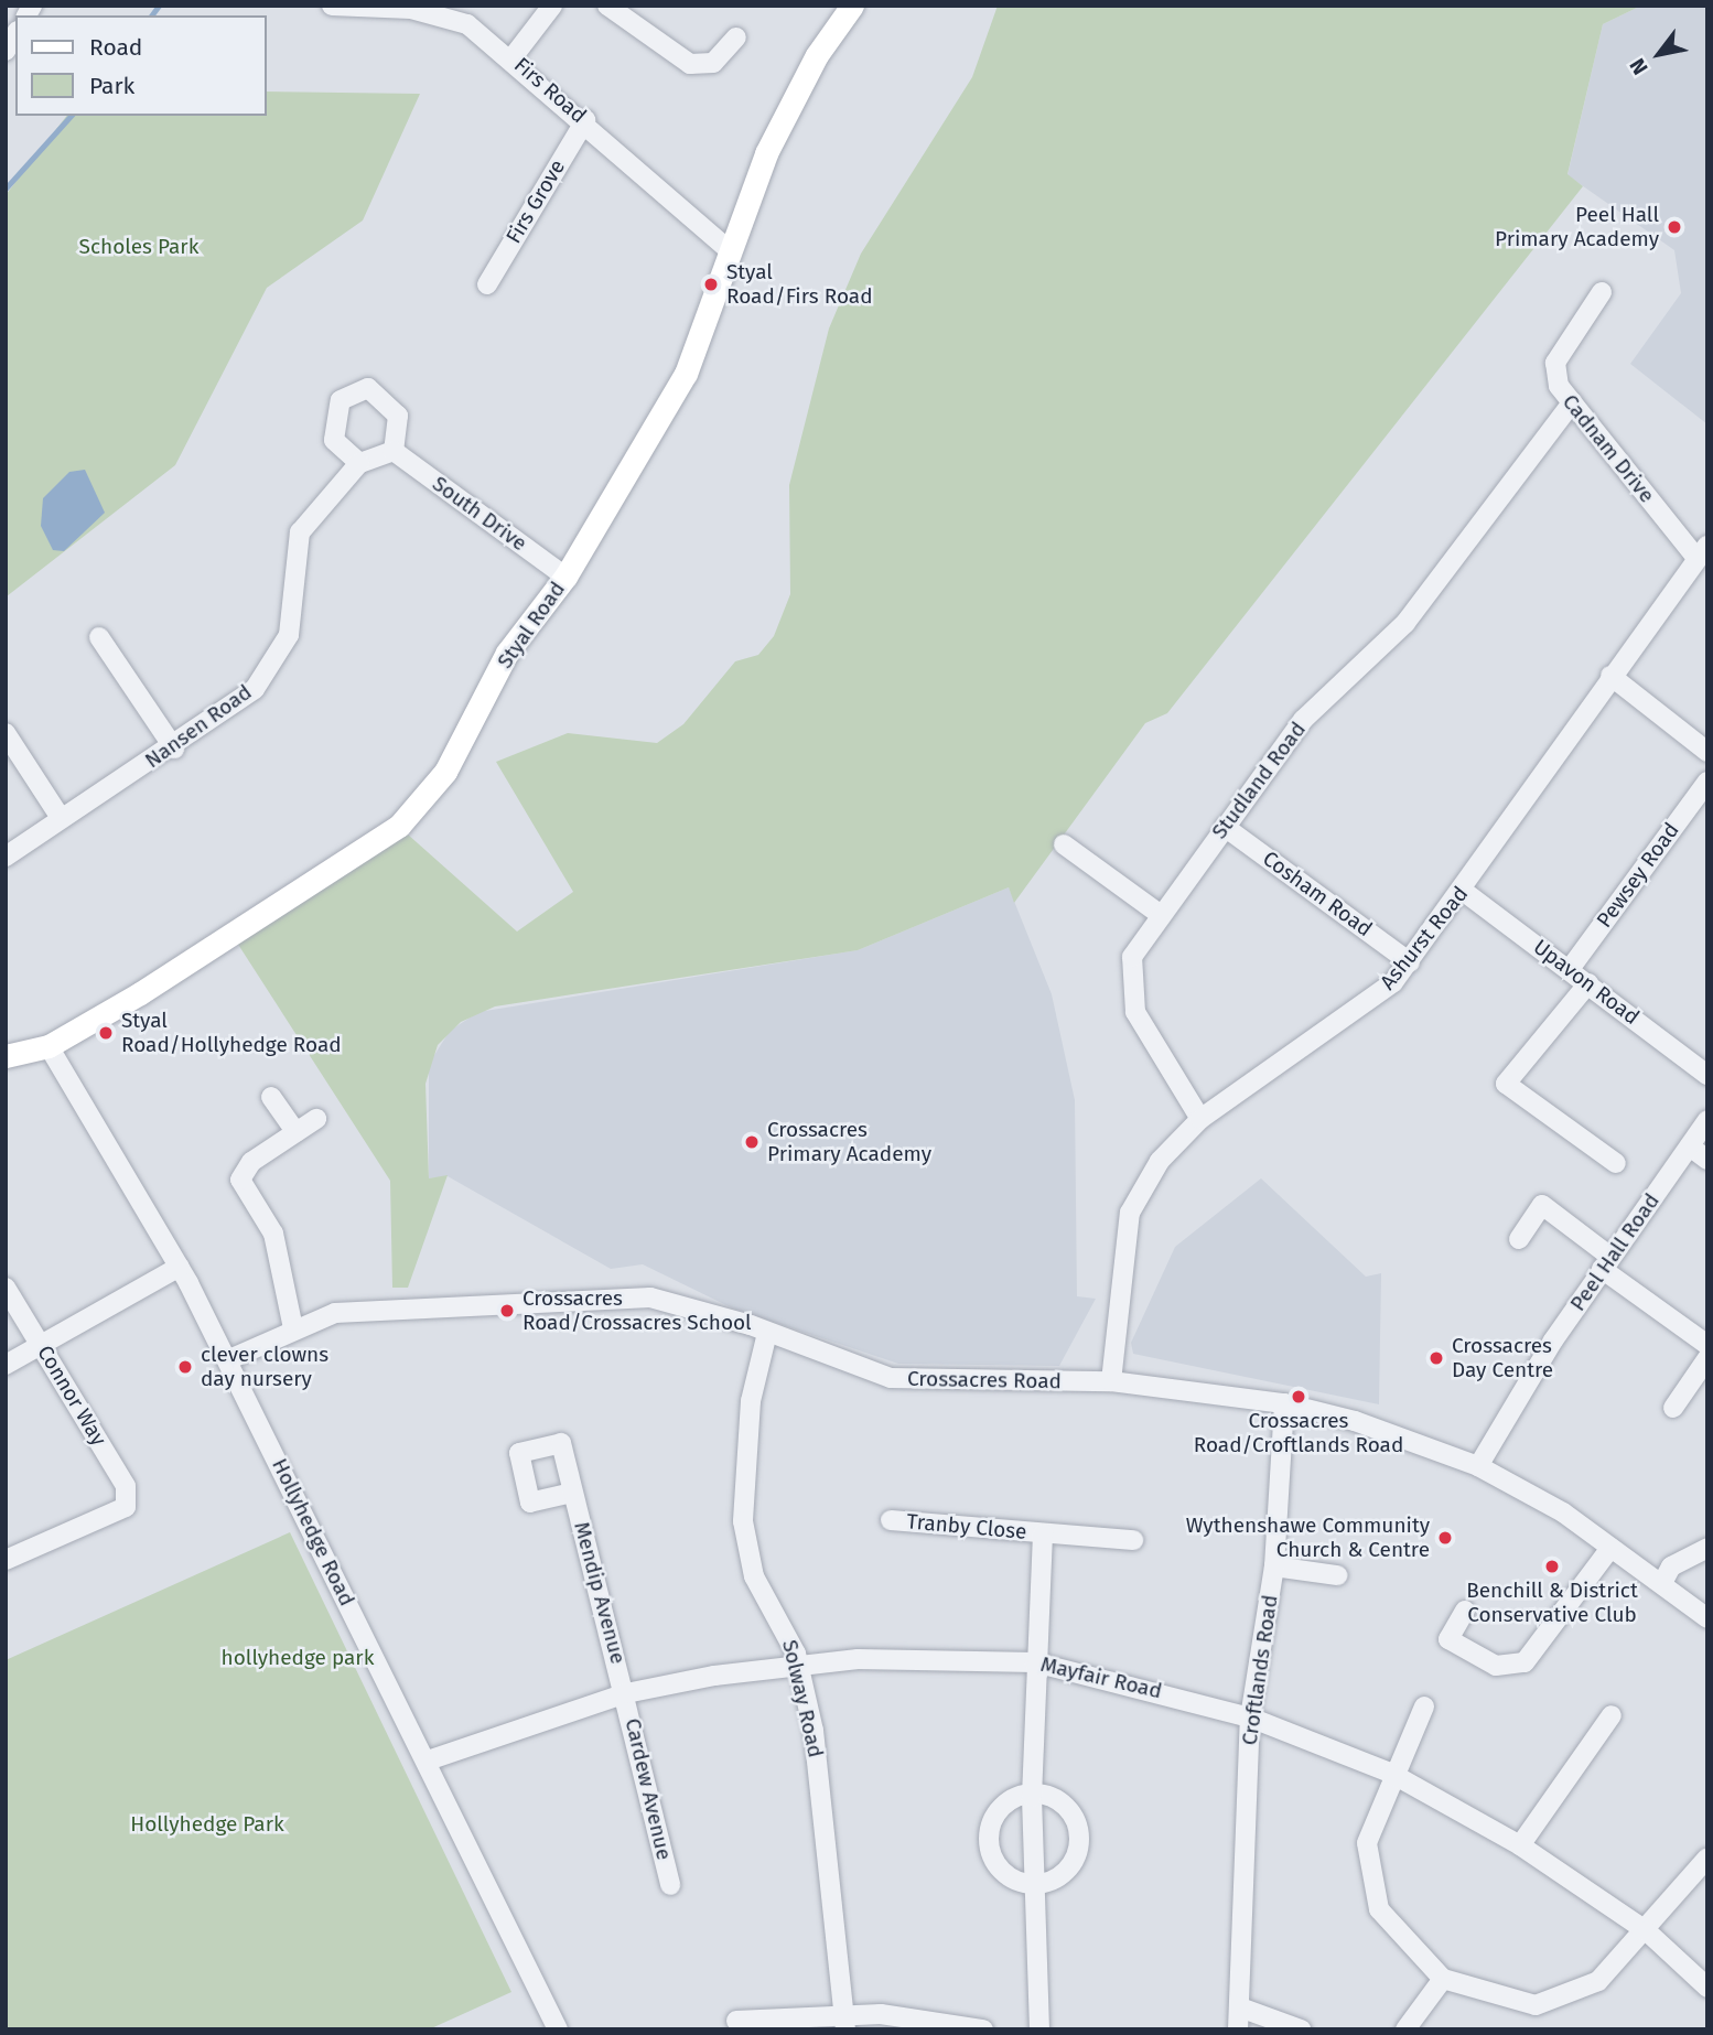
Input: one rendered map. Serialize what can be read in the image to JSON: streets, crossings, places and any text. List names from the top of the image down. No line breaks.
{"streets":{"main road":["Styal Road"],"street":["Firs Road","Firs Grove","Cadnam Drive","South Drive","Nansen Road","Studland Road","Pewsey Road","Cosham Road","Ashurst Road","Upavon Road","Peel Hall Road","Crossacres Road","Connor Way","Tranby Close","Hollyhedge Road","Mendip Avenue","Croftlands Road","Mayfair Road","Solway Road","Cardew Avenue"]},"crossings":[["Firs Road","Firs Grove"],["Firs Road","Styal Road"],["Cadnam Drive","Studland Road"],["Cadnam Drive","Ashurst Road"],["South Drive","Styal Road"],["South Drive","Nansen Road"],["Styal Road","Hollyhedge Road"],["Studland Road","Cosham Road"],["Studland Road","Ashurst Road"],["Pewsey Road","Upavon Road"],["Cosham Road","Ashurst Road"],["Ashurst Road","Upavon Road"],["Ashurst Road","Crossacres Road"],["Peel Hall Road","Crossacres Road"],["Crossacres Road","Hollyhedge Road"],["Crossacres Road","Croftlands Road"],["Crossacres Road","Solway Road"],["Tranby Close","Mayfair Road"],["Hollyhedge Road","Mayfair Road"],["Mendip Avenue","Mayfair Road"],["Mendip Avenue","Cardew Avenue"],["Croftlands Road","Mayfair Road"],["Mayfair Road","Solway Road"],["Mayfair Road","Cardew Avenue"]],"parks":["Scholes Park","hollyhedge park","Hollyhedge Park"],"places":["Peel Hall Primary Academy","Styal Road/Firs Road","Styal Road/Hollyhedge Road","Crossacres Primary Academy","Crossacres Road/Crossacres School","Crossacres Day Centre","clever clowns day nursery","Crossacres Road/Croftlands Road","Wythenshawe Community Church & Centre","Benchill & District Conservative Club"],"legend":["Road","Park"],"north":"bottom left"}
